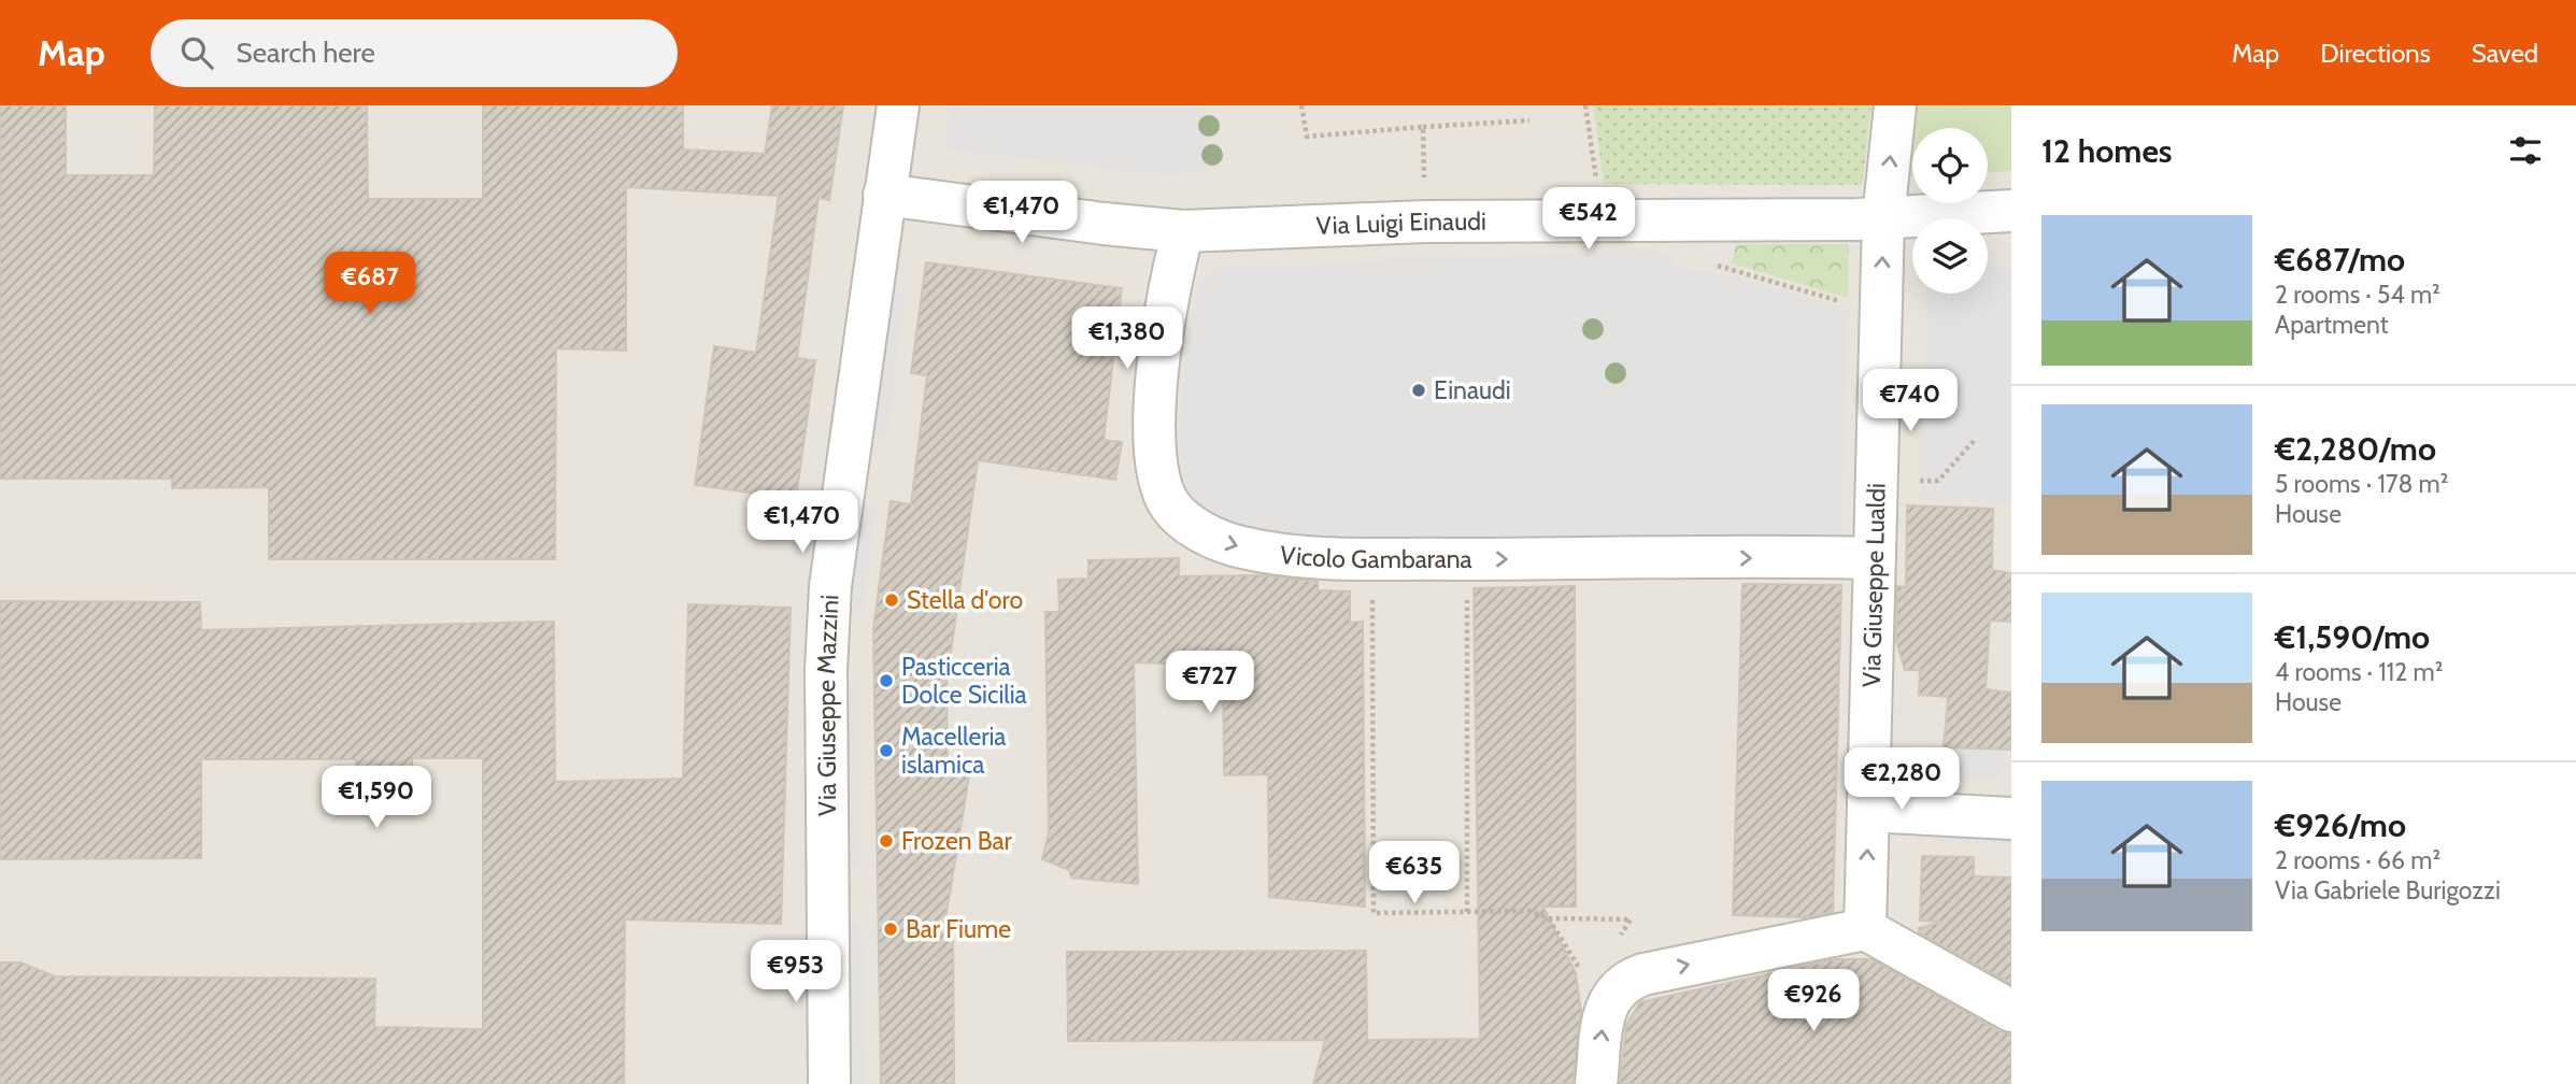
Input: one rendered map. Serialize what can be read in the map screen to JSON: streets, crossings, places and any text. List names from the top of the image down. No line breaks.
{"streets":{"street":["Via Luigi Einaudi","Vicolo Gambarana","Via Giuseppe Lualdi","Via Giuseppe Mazzini"]},"crossings":[["Via Luigi Einaudi","Vicolo Gambarana"],["Via Luigi Einaudi","Via Giuseppe Lualdi"],["Via Luigi Einaudi","Via Giuseppe Mazzini"],["Vicolo Gambarana","Via Giuseppe Lualdi"]],"one_way":["Via Giuseppe Lualdi"],"places":["Einaudi","Stella d'oro","Pasticceria Dolce Sicilia","Macelleria islamica","Frozen Bar","Bar Fiume"],"page":{"header":"Map","search":"Search here","nav":["Map","Directions","Saved"],"heading":"12 homes","price":["€1,470","€542","€687","€1,380","€740","€1,470","€727","€2,280","€1,590","€635","€953","€926"],"list":[{"name":"€687/mo","note":"2 rooms · 54 m² · Apartment"},{"name":"€2,280/mo","note":"5 rooms · 178 m² · House"},{"name":"€1,590/mo","note":"4 rooms · 112 m² · House"},{"name":"€926/mo","note":"2 rooms · 66 m² · Via Gabriele Burigozzi"}]}}
